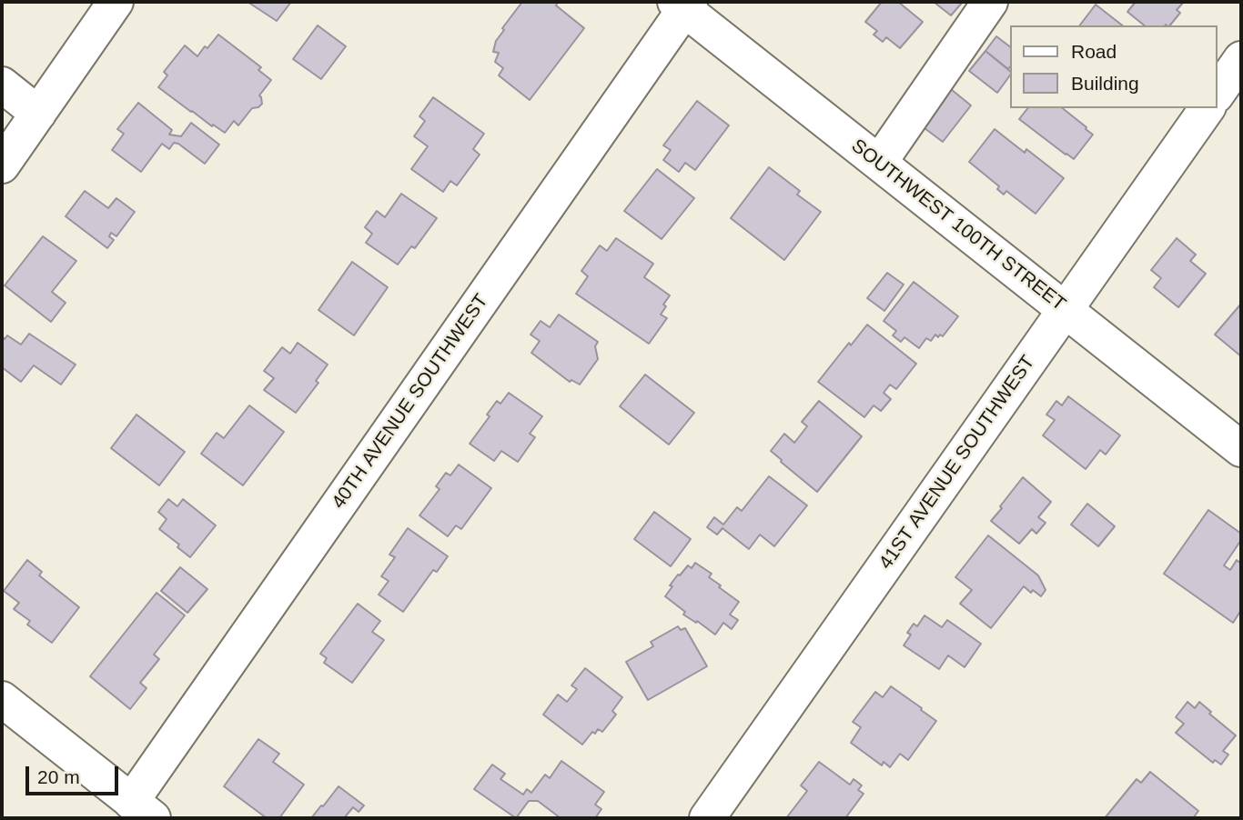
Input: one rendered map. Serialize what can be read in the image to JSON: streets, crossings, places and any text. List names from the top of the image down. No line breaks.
{"streets":{"street":["SOUTHWEST 100TH STREET","40TH AVENUE SOUTHWEST","41ST AVENUE SOUTHWEST"]},"crossings":[["SOUTHWEST 100TH STREET","40TH AVENUE SOUTHWEST"],["SOUTHWEST 100TH STREET","41ST AVENUE SOUTHWEST"]],"legend":["Road","Building"],"scale_bar":"20 m"}
